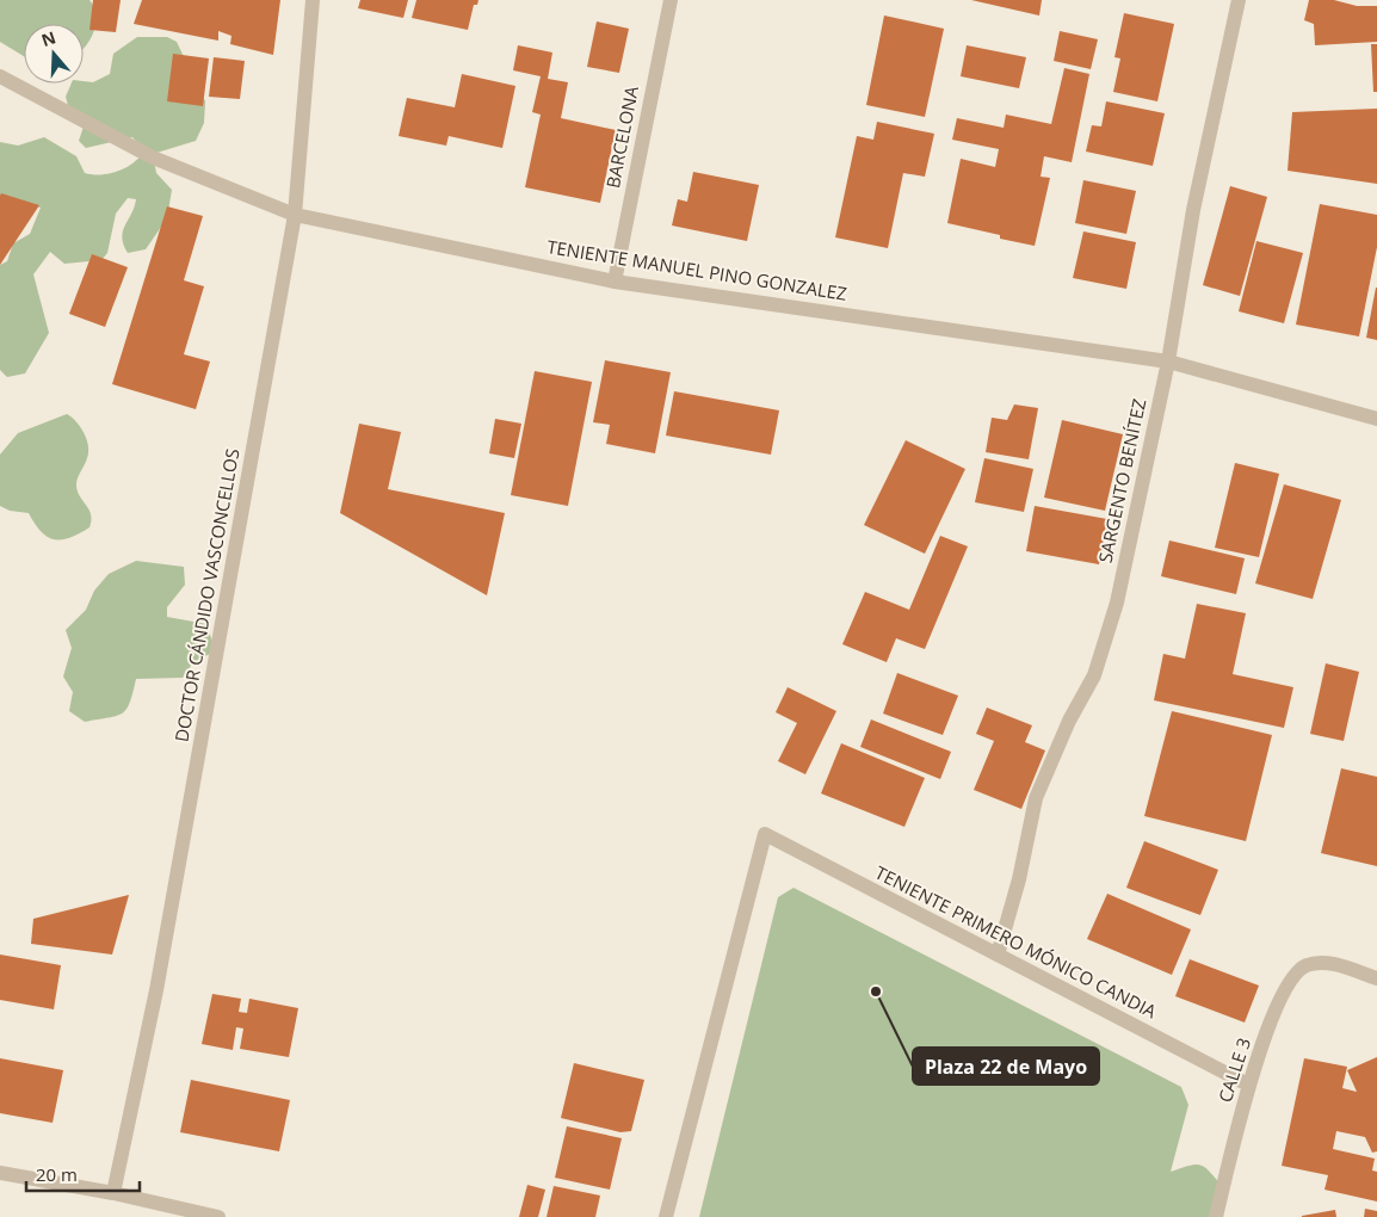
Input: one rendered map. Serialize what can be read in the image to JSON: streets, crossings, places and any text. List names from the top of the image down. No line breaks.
{"streets":{"street":["BARCELONA","TENIENTE MANUEL PINO GONZALEZ","SARGENTO BENÍTEZ","DOCTOR CÁNDIDO VASCONCELLOS","TENIENTE PRIMERO MÓNICO CANDIA","CALLE 3"]},"crossings":[["BARCELONA","TENIENTE MANUEL PINO GONZALEZ"],["TENIENTE MANUEL PINO GONZALEZ","SARGENTO BENÍTEZ"],["TENIENTE MANUEL PINO GONZALEZ","DOCTOR CÁNDIDO VASCONCELLOS"],["SARGENTO BENÍTEZ","TENIENTE PRIMERO MÓNICO CANDIA"],["TENIENTE PRIMERO MÓNICO CANDIA","CALLE 3"]],"places":["Plaza 22 de Mayo"],"scale_bar":"20 m","north":"top"}
